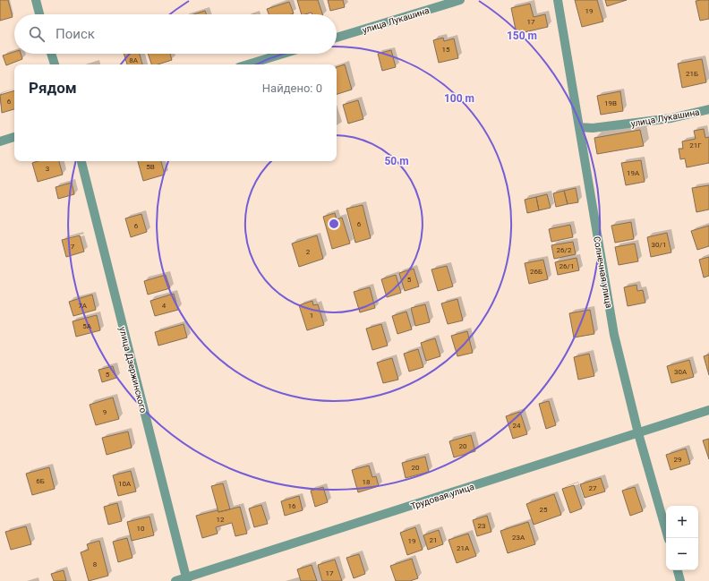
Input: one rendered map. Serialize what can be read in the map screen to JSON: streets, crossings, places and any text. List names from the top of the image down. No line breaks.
{"streets":{"street":["улица Лукашина","Солнечная улица","улица Дзержинского","Трудовая улица"]},"crossings":[["улица Лукашина","Солнечная улица"],["Солнечная улица","Трудовая улица"],["улица Дзержинского","Трудовая улица"]],"house_numbers":["19","17","15","8А","21Б","6","19В","21Г","5В","3","19А","6","6","30/1","7","26/2","2","26/1","26Б","5","7А","4","1","5А","30А","5","9","24","20","29","20","6Б","18","10А","27","16","25","12","23","10","23А","21","19","21А","8","17"],"page":{"search":"Поиск","heading":["Рядом","Найдено: 0"],"map_buttons":["+","−"]},"rings":["150 m","100 m","50 m"]}
